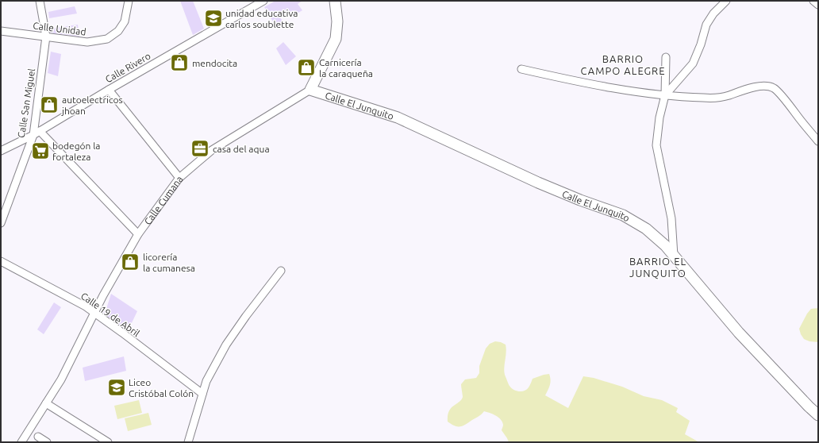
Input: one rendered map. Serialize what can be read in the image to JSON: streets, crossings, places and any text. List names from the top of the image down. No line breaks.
{"streets":{"street":["Calle Unidad","Calle Rivero","Calle San Miguel","Calle El Junquito","Calle Cumana","Calle 19 de Abril"]},"crossings":[["Calle Unidad","Calle San Miguel"],["Calle Rivero","Calle San Miguel"],["Calle El Junquito","Calle Cumana"],["Calle Cumana","Calle 19 de Abril"]],"districts":["BARRIO CAMPO ALEGRE","BARRIO EL JUNQUITO"],"places":{"school or university":["unidad educativa carlos soublette","Liceo Cristóbal Colón"],"shop":["mendocita","Carnicería la caraqueña","autoelectricos jhoan","licorería la cumanesa"],"office":["casa del aqua"],"supermarket":["bodegón la fortaleza"]}}
